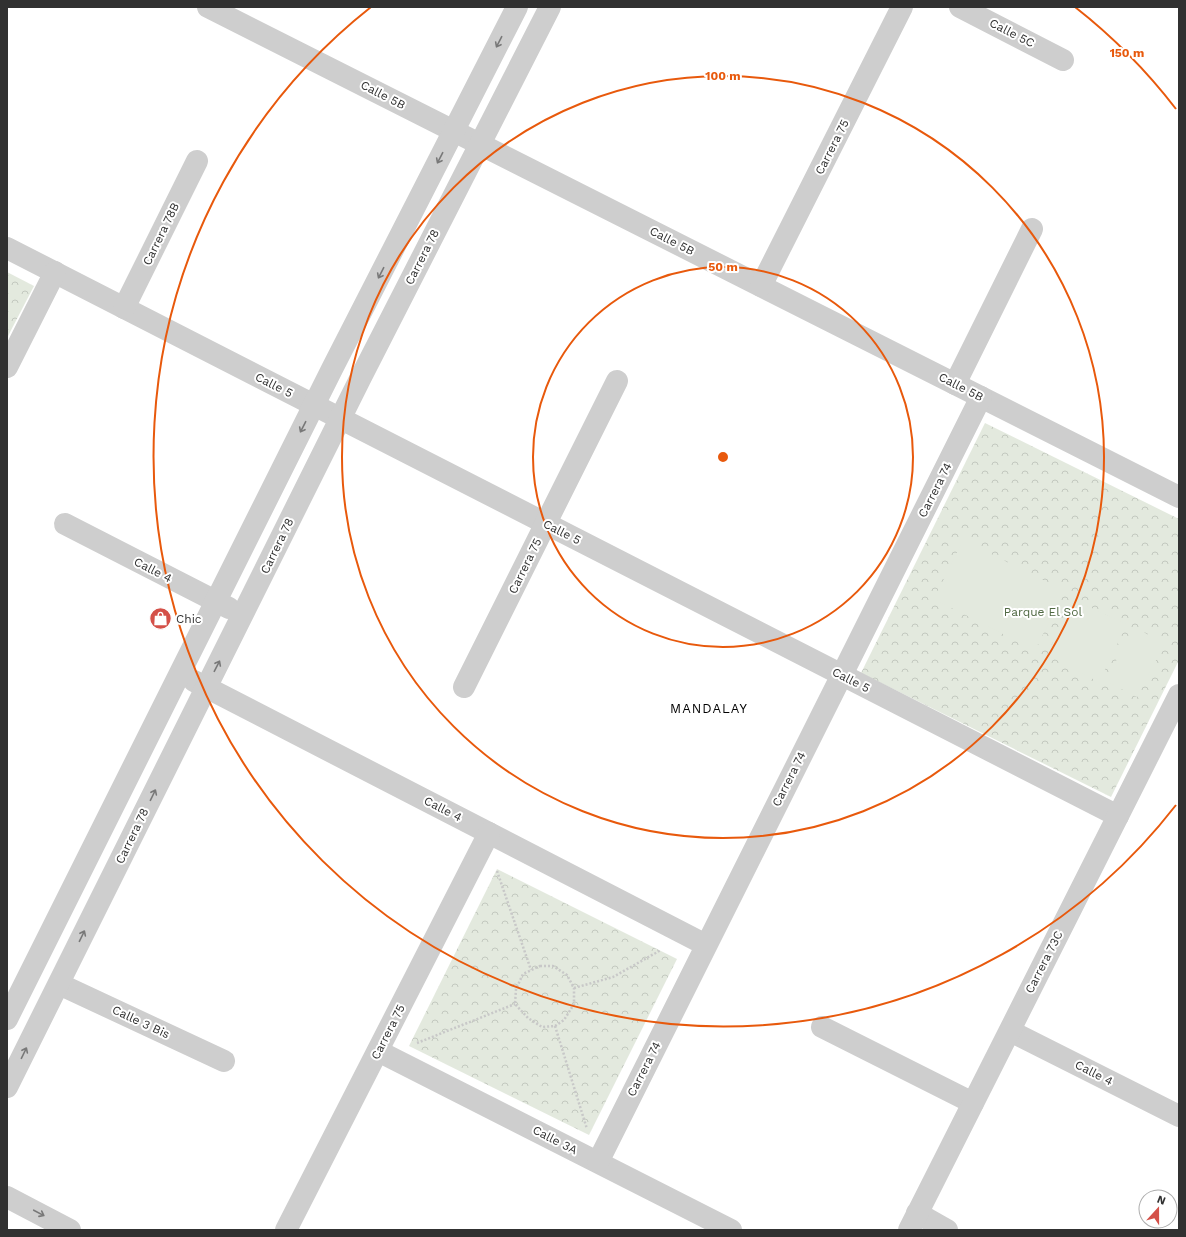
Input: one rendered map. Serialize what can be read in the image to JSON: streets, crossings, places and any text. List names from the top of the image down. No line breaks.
{"streets":{"street":["Calle 5C","Calle 5B","Carrera 75","Carrera 78B","Carrera 78","Calle 5","Carrera 74","Calle 4","Carrera 73C","Calle 3 Bis","Calle 3A"]},"crossings":[["Calle 5B","Carrera 75"],["Calle 5B","Carrera 78"],["Calle 5B","Carrera 74"],["Carrera 75","Calle 5"],["Carrera 75","Calle 4"],["Carrera 75","Calle 3A"],["Carrera 78B","Calle 5"],["Carrera 78","Calle 5"],["Carrera 78","Calle 4"],["Carrera 78","Calle 3 Bis"],["Calle 5","Carrera 74"],["Calle 5","Carrera 73C"],["Carrera 74","Calle 4"],["Carrera 74","Calle 3A"],["Calle 4","Carrera 73C"]],"districts":["MANDALAY"],"parks":["Parque El Sol"],"places":{"shop":["Chic"]},"north":"top","rings":["150 m","100 m","50 m"]}
